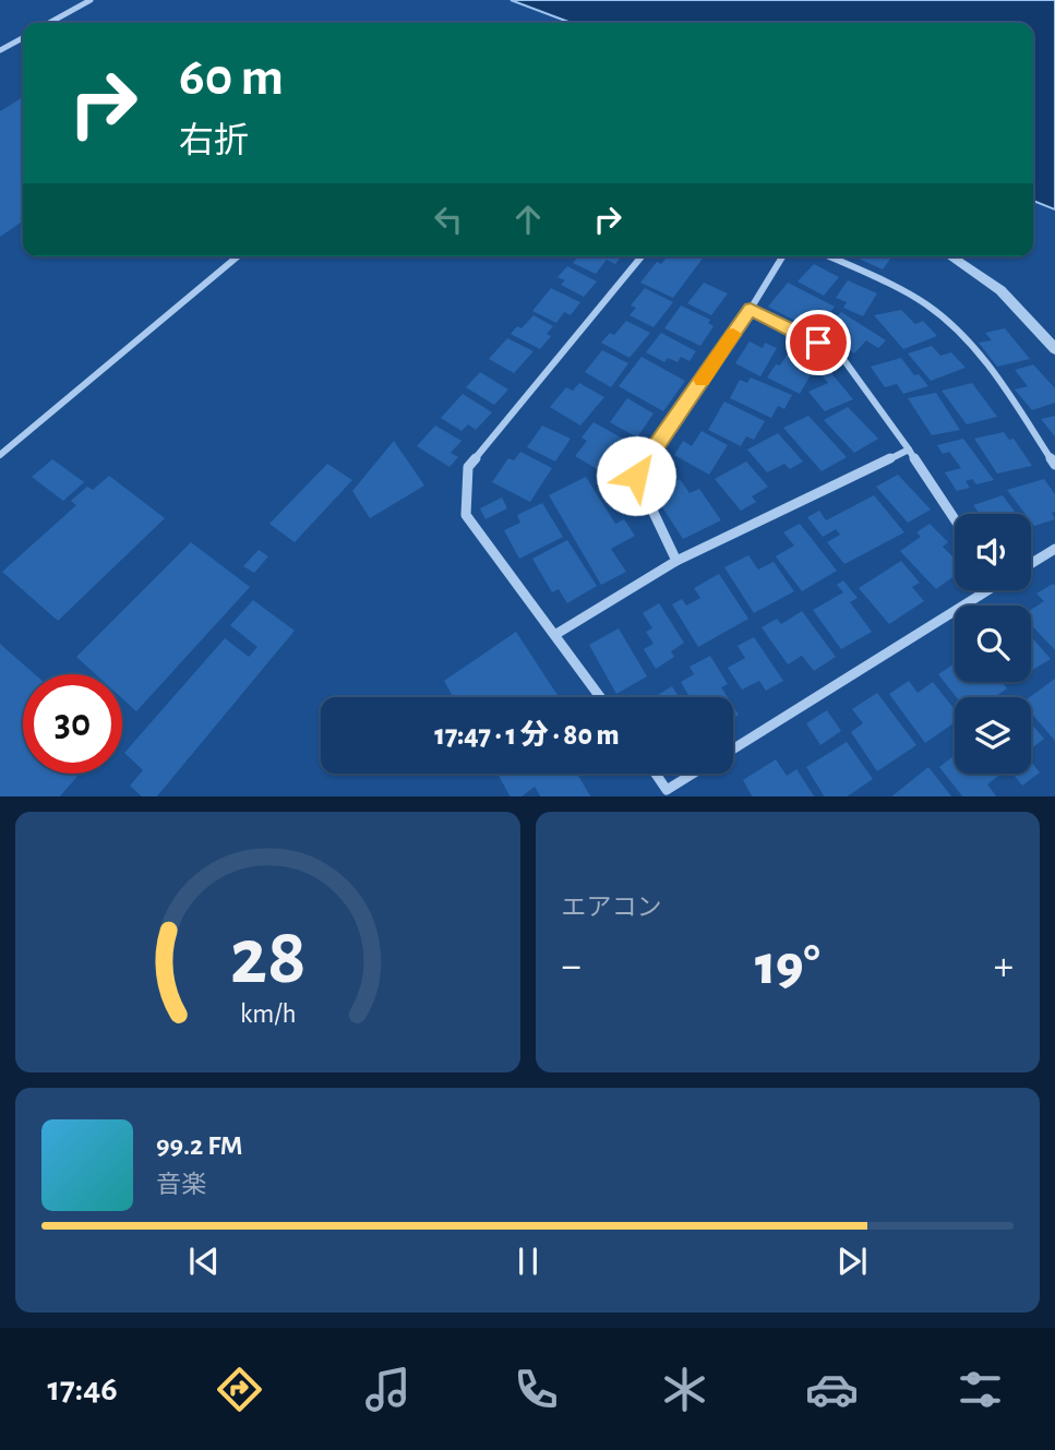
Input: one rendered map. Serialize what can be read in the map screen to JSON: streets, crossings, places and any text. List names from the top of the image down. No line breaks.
{"page":{"turn":["60 m","右折"],"limit":"30","trip":"17:47 · 1 分 · 80 m","tile":"エアコン","heat":["−","19°","+"],"song":["99.2 FM","音楽"],"tabs":"17:46","gauge":["28","km/h"]}}
